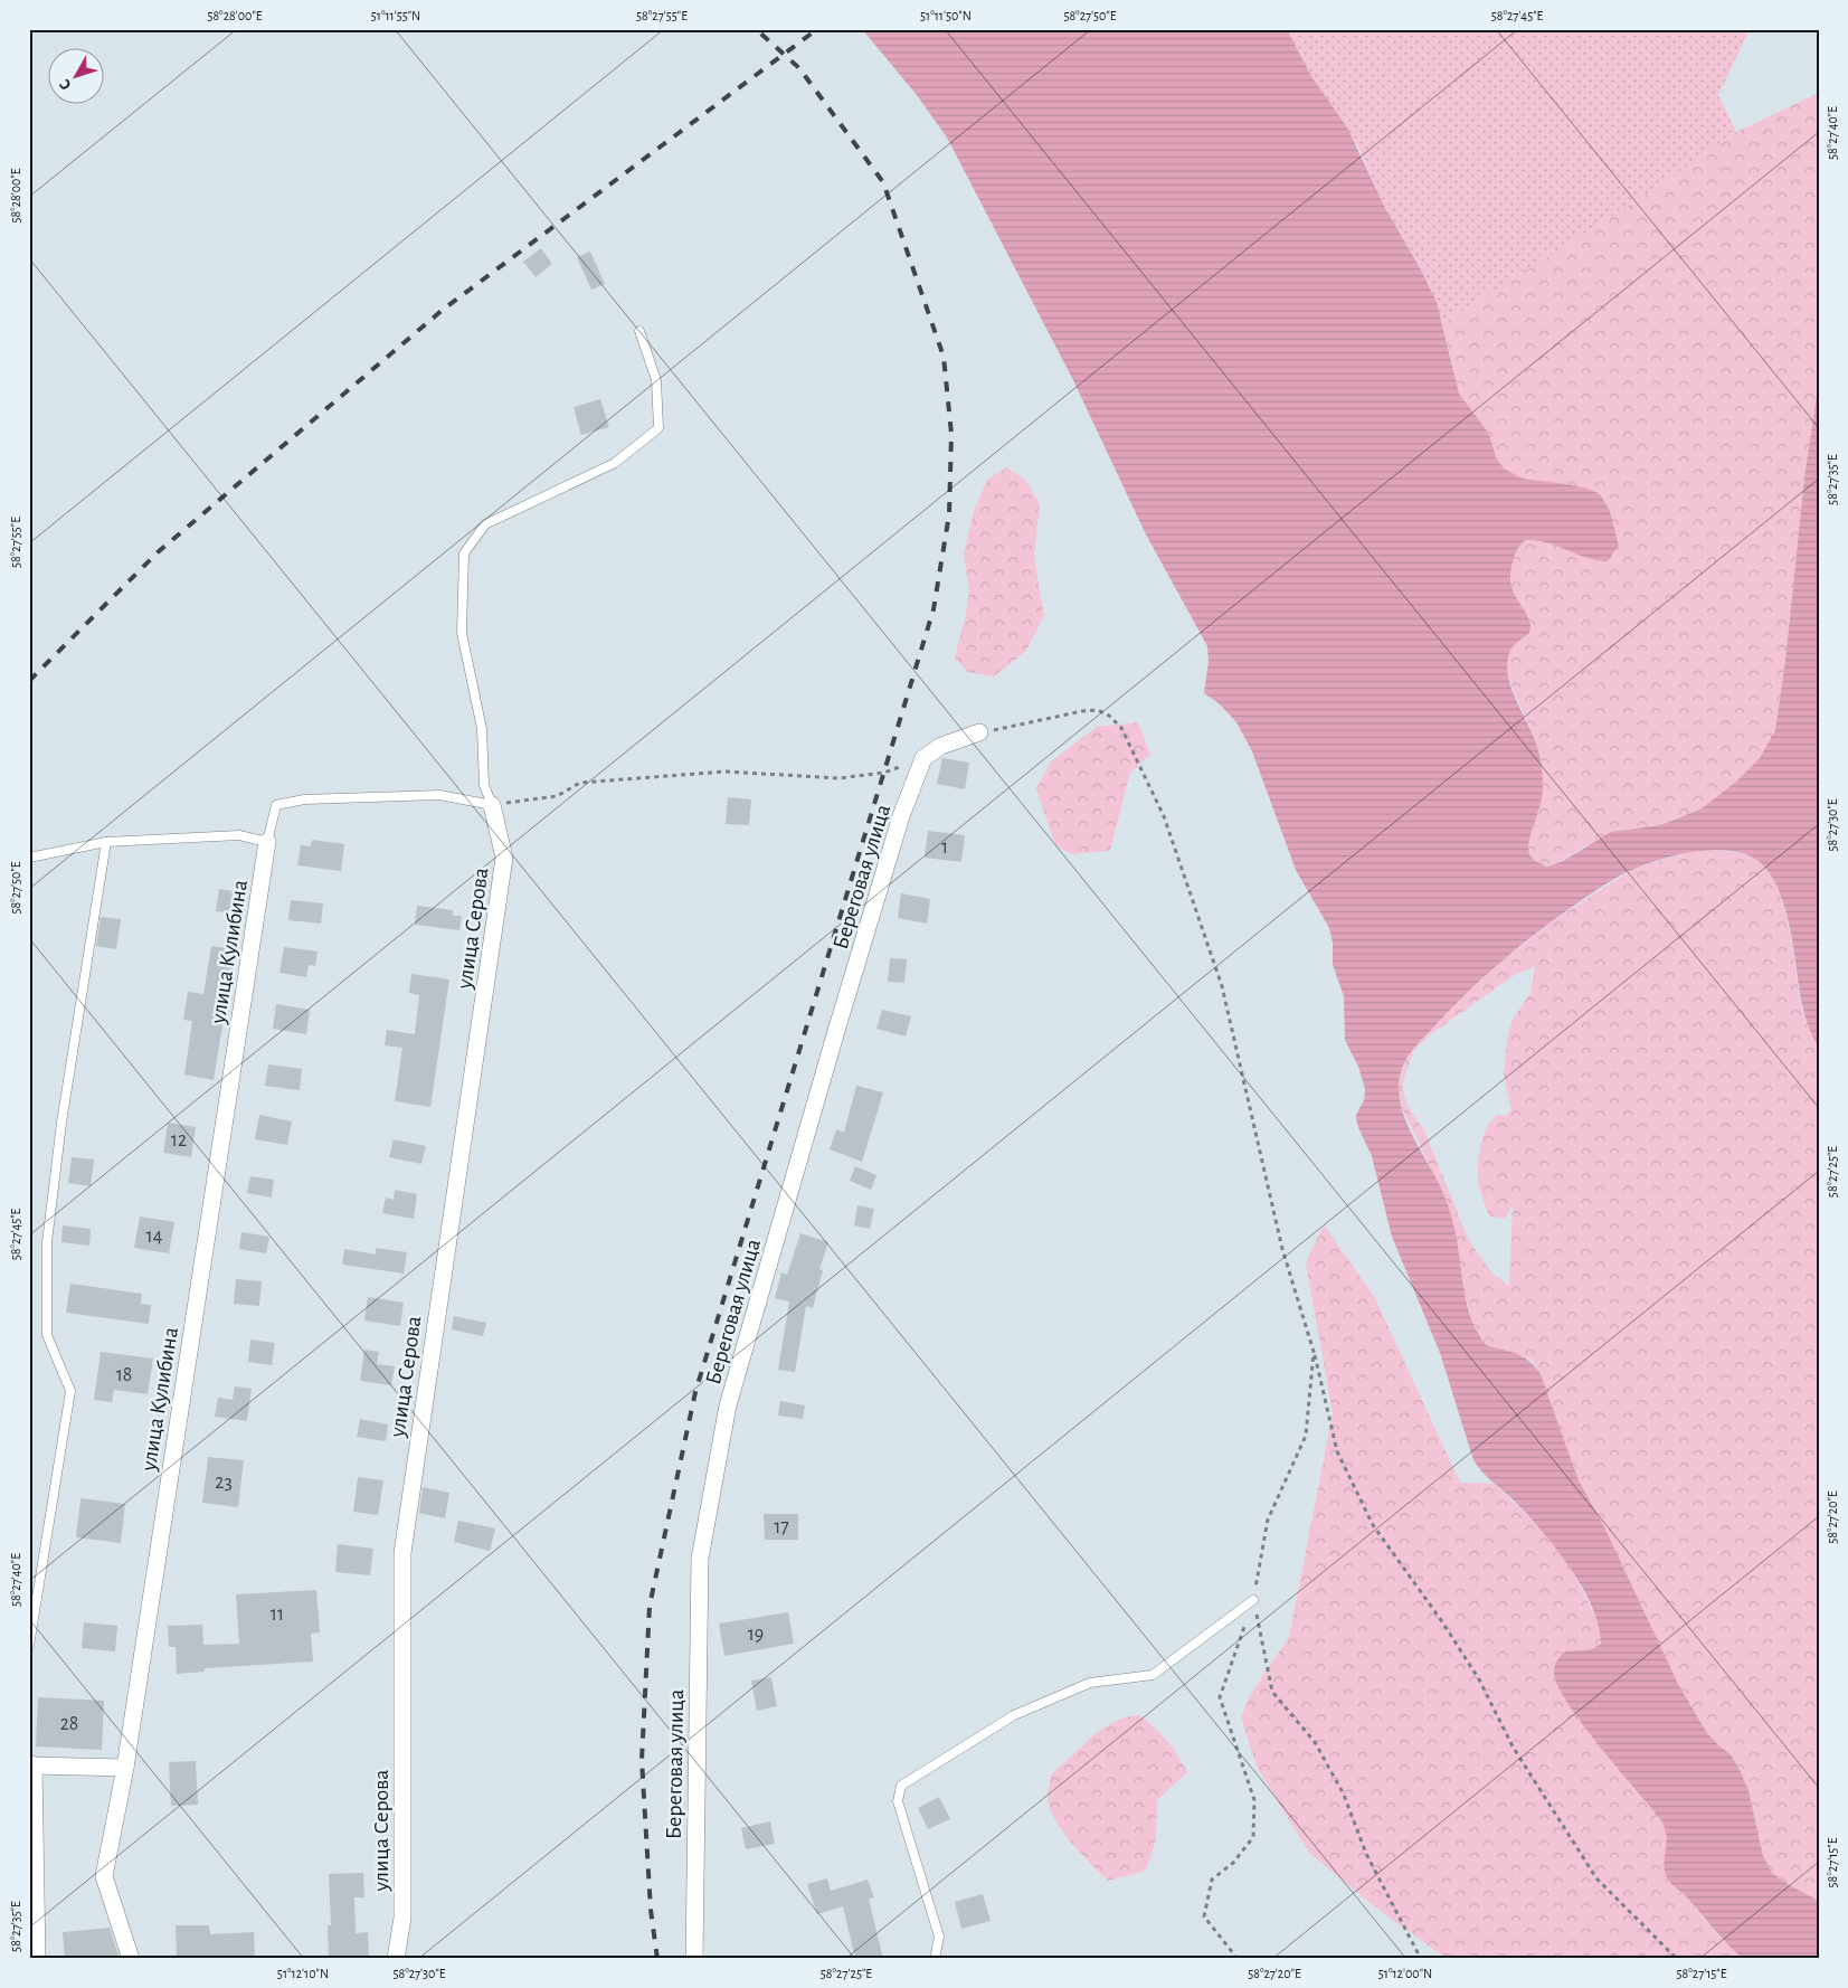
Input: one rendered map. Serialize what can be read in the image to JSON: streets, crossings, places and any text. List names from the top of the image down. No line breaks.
{"streets":{"street":["Береговая улица","улица Серова","улица Кулибина"]},"house_numbers":["1","12","14","18","23","17","11","19","28"],"north":"bottom left","coordinates":["58°28'00\"E","51°11'55\"N","58°27'55\"E","51°11'50\"N","58°27'50\"E","58°27'45\"E","58°27'40\"E","58°27'35\"E","58°27'30\"E","58°27'25\"E","58°27'20\"E","58°27'15\"E","51°12'10\"N","51°12'00\"N"]}
